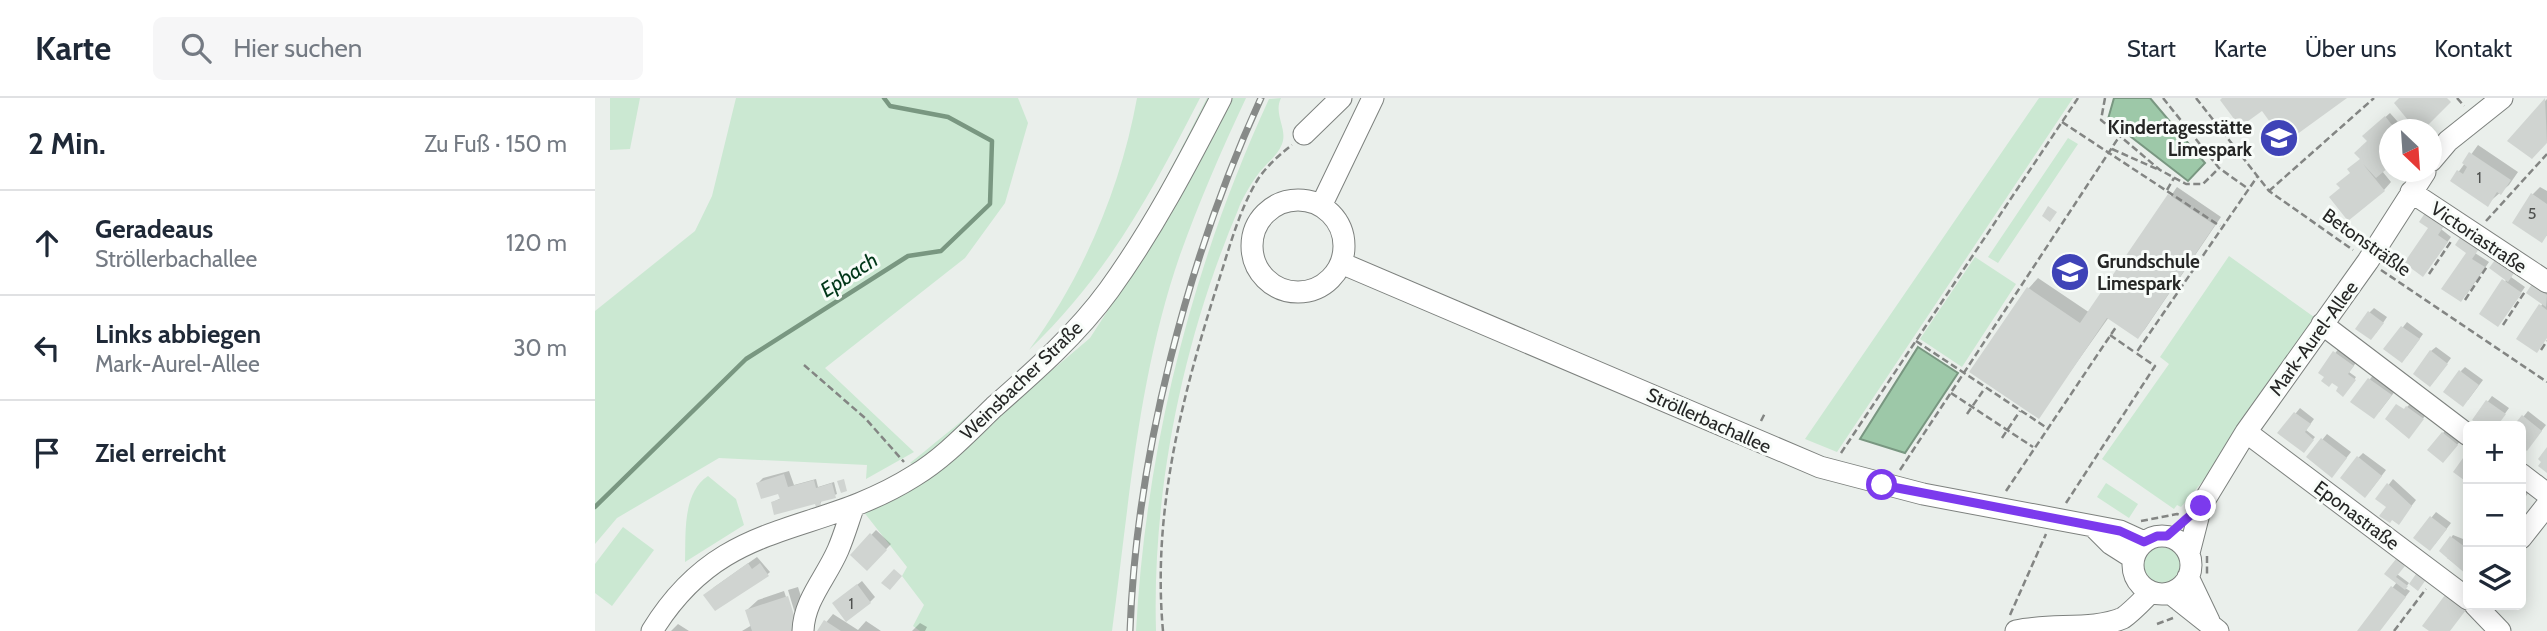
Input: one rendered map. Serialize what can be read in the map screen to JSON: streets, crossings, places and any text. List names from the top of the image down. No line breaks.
{"streets":{"street":["Victoriastraße","Mark-Aurel-Allee","Weinsbacher Straße","Ströllerbachallee","Eponastraße"],"path":["Betonsträßle"]},"crossings":[["Victoriastraße","Mark-Aurel-Allee"],["Betonsträßle","Mark-Aurel-Allee"],["Mark-Aurel-Allee","Ströllerbachallee"],["Mark-Aurel-Allee","Eponastraße"]],"water":["Epbach"],"places":{"school or university":["Kindertagesstätte Limespark","Grundschule Limespark"]},"house_numbers":["1","5","1"],"north":"bottom right","page":{"header":"Karte","search":"Hier suchen","nav":["Start","Karte","Über uns","Kontakt"],"heading":["2 Min.","Zu Fuß · 150 m"],"list":[["Geradeaus","Ströllerbachallee","120 m"],["Links abbiegen","Mark-Aurel-Allee","30 m"],"Ziel erreicht"],"map_buttons":["+","−"]}}
